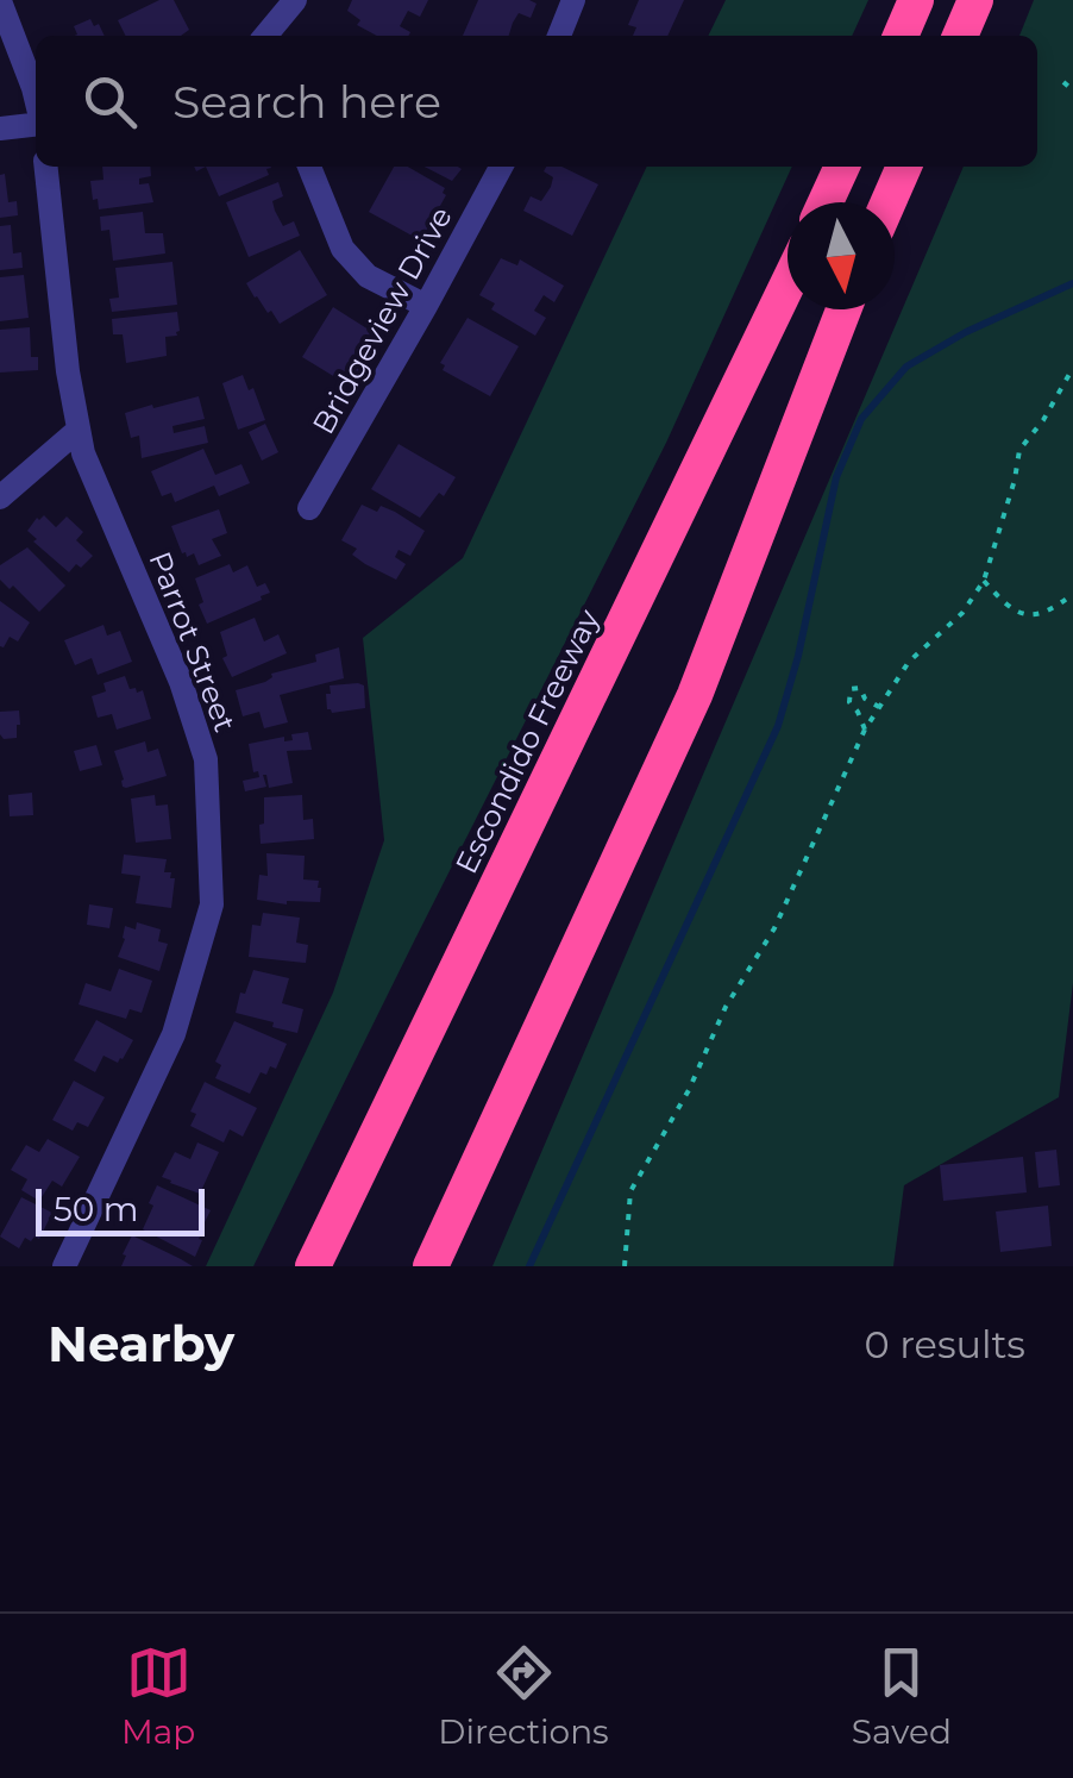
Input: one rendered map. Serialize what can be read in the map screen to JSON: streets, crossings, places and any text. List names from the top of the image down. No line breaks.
{"streets":{"highway":["Escondido Freeway"],"street":["Bridgeview Drive","Parrot Street"]},"scale_bar":"50 m","north":"bottom","page":{"search":"Search here","scale":"50 m","heading":["Nearby","0 results"],"nav":["Map","Directions","Saved"]}}
